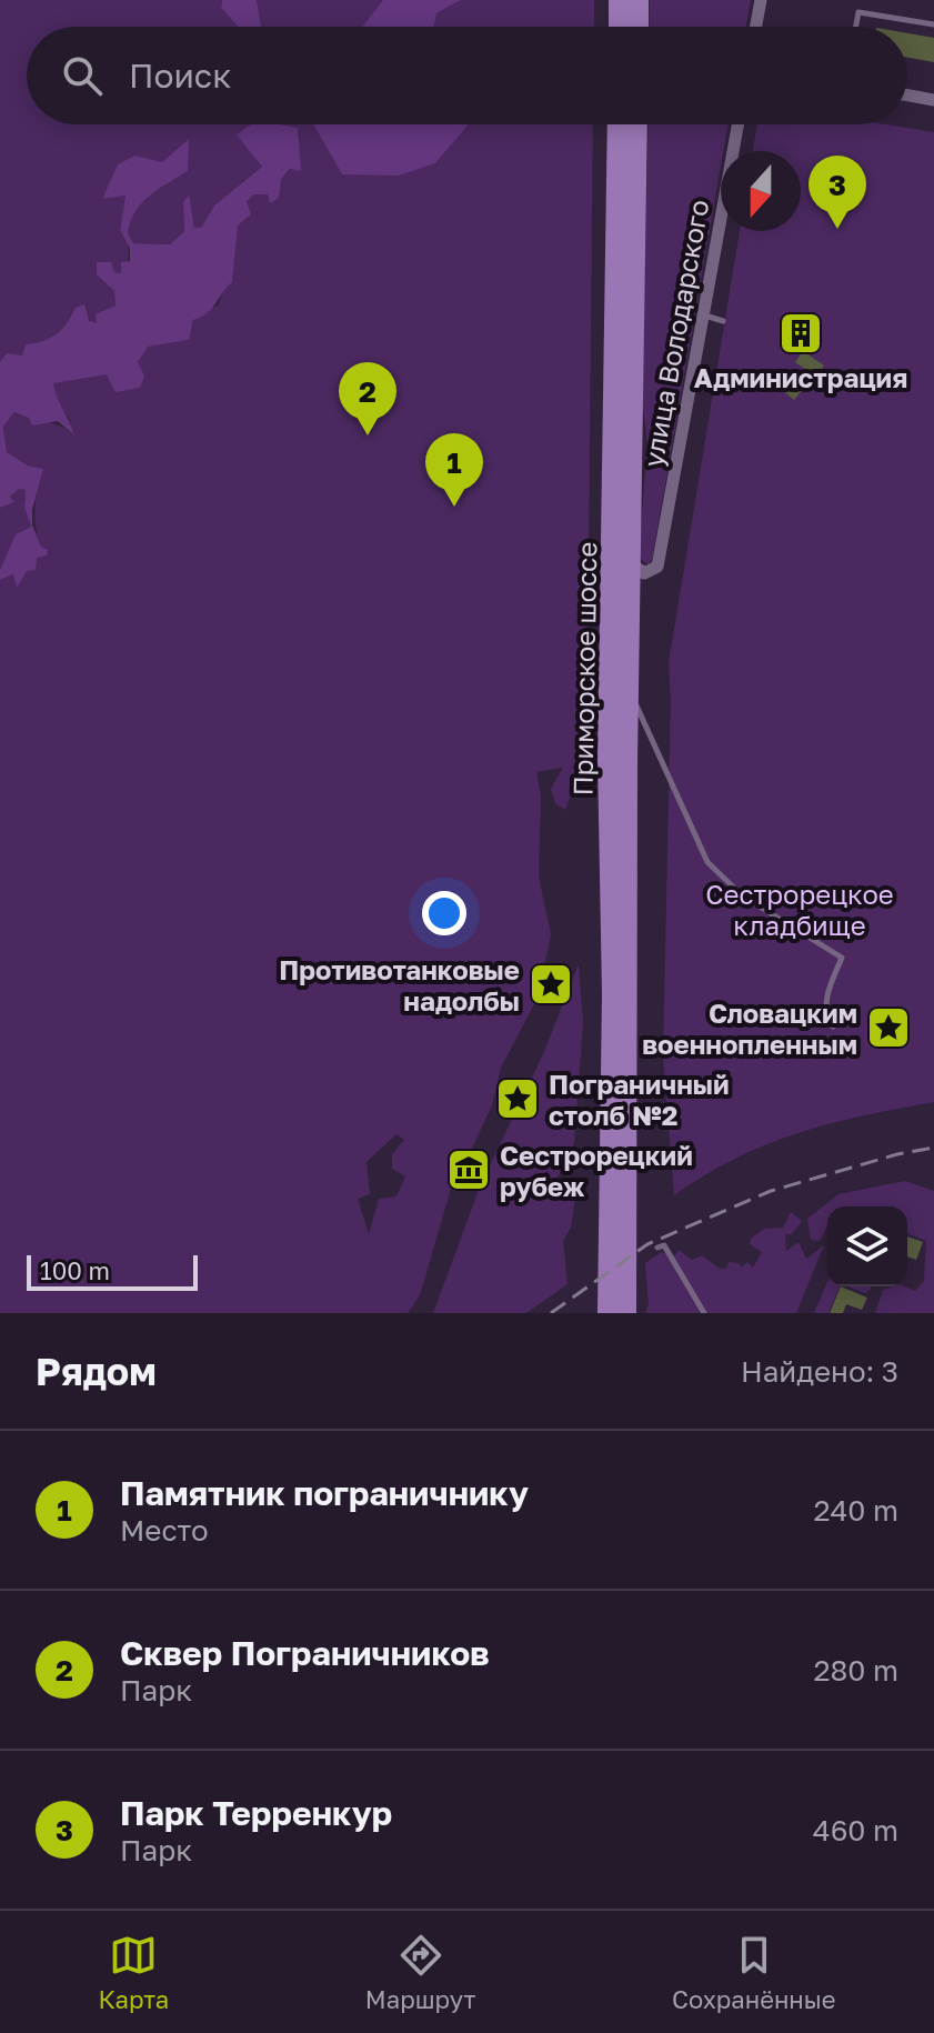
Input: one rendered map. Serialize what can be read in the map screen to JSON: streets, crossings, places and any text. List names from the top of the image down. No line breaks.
{"streets":{"highway":["Приморское шоссе"],"street":["улица Володарского"]},"crossings":[["улица Володарского","Приморское шоссе"]],"parks":["Сестрорецкое кладбище"],"places":{"building":["Администрация"],"place":["Противотанковые надолбы","Словацким военнопленным","Пограничный столб №2"],"museum":["Сестрорецкий рубеж"]},"scale_bar":"100 m","north":"bottom","page":{"search":"Поиск","pins":["3","2","1"],"scale":"100 m","heading":["Рядом","Найдено: 3"],"list":[{"mark":"1","name":"Памятник пограничнику","note":"Место","value":"240 m"},{"mark":"2","name":"Сквер Пограничников","note":"Парк","value":"280 m"},{"mark":"3","name":"Парк Терренкур","note":"Парк","value":"460 m"}],"nav":["Карта","Маршрут","Сохранённые"]}}
